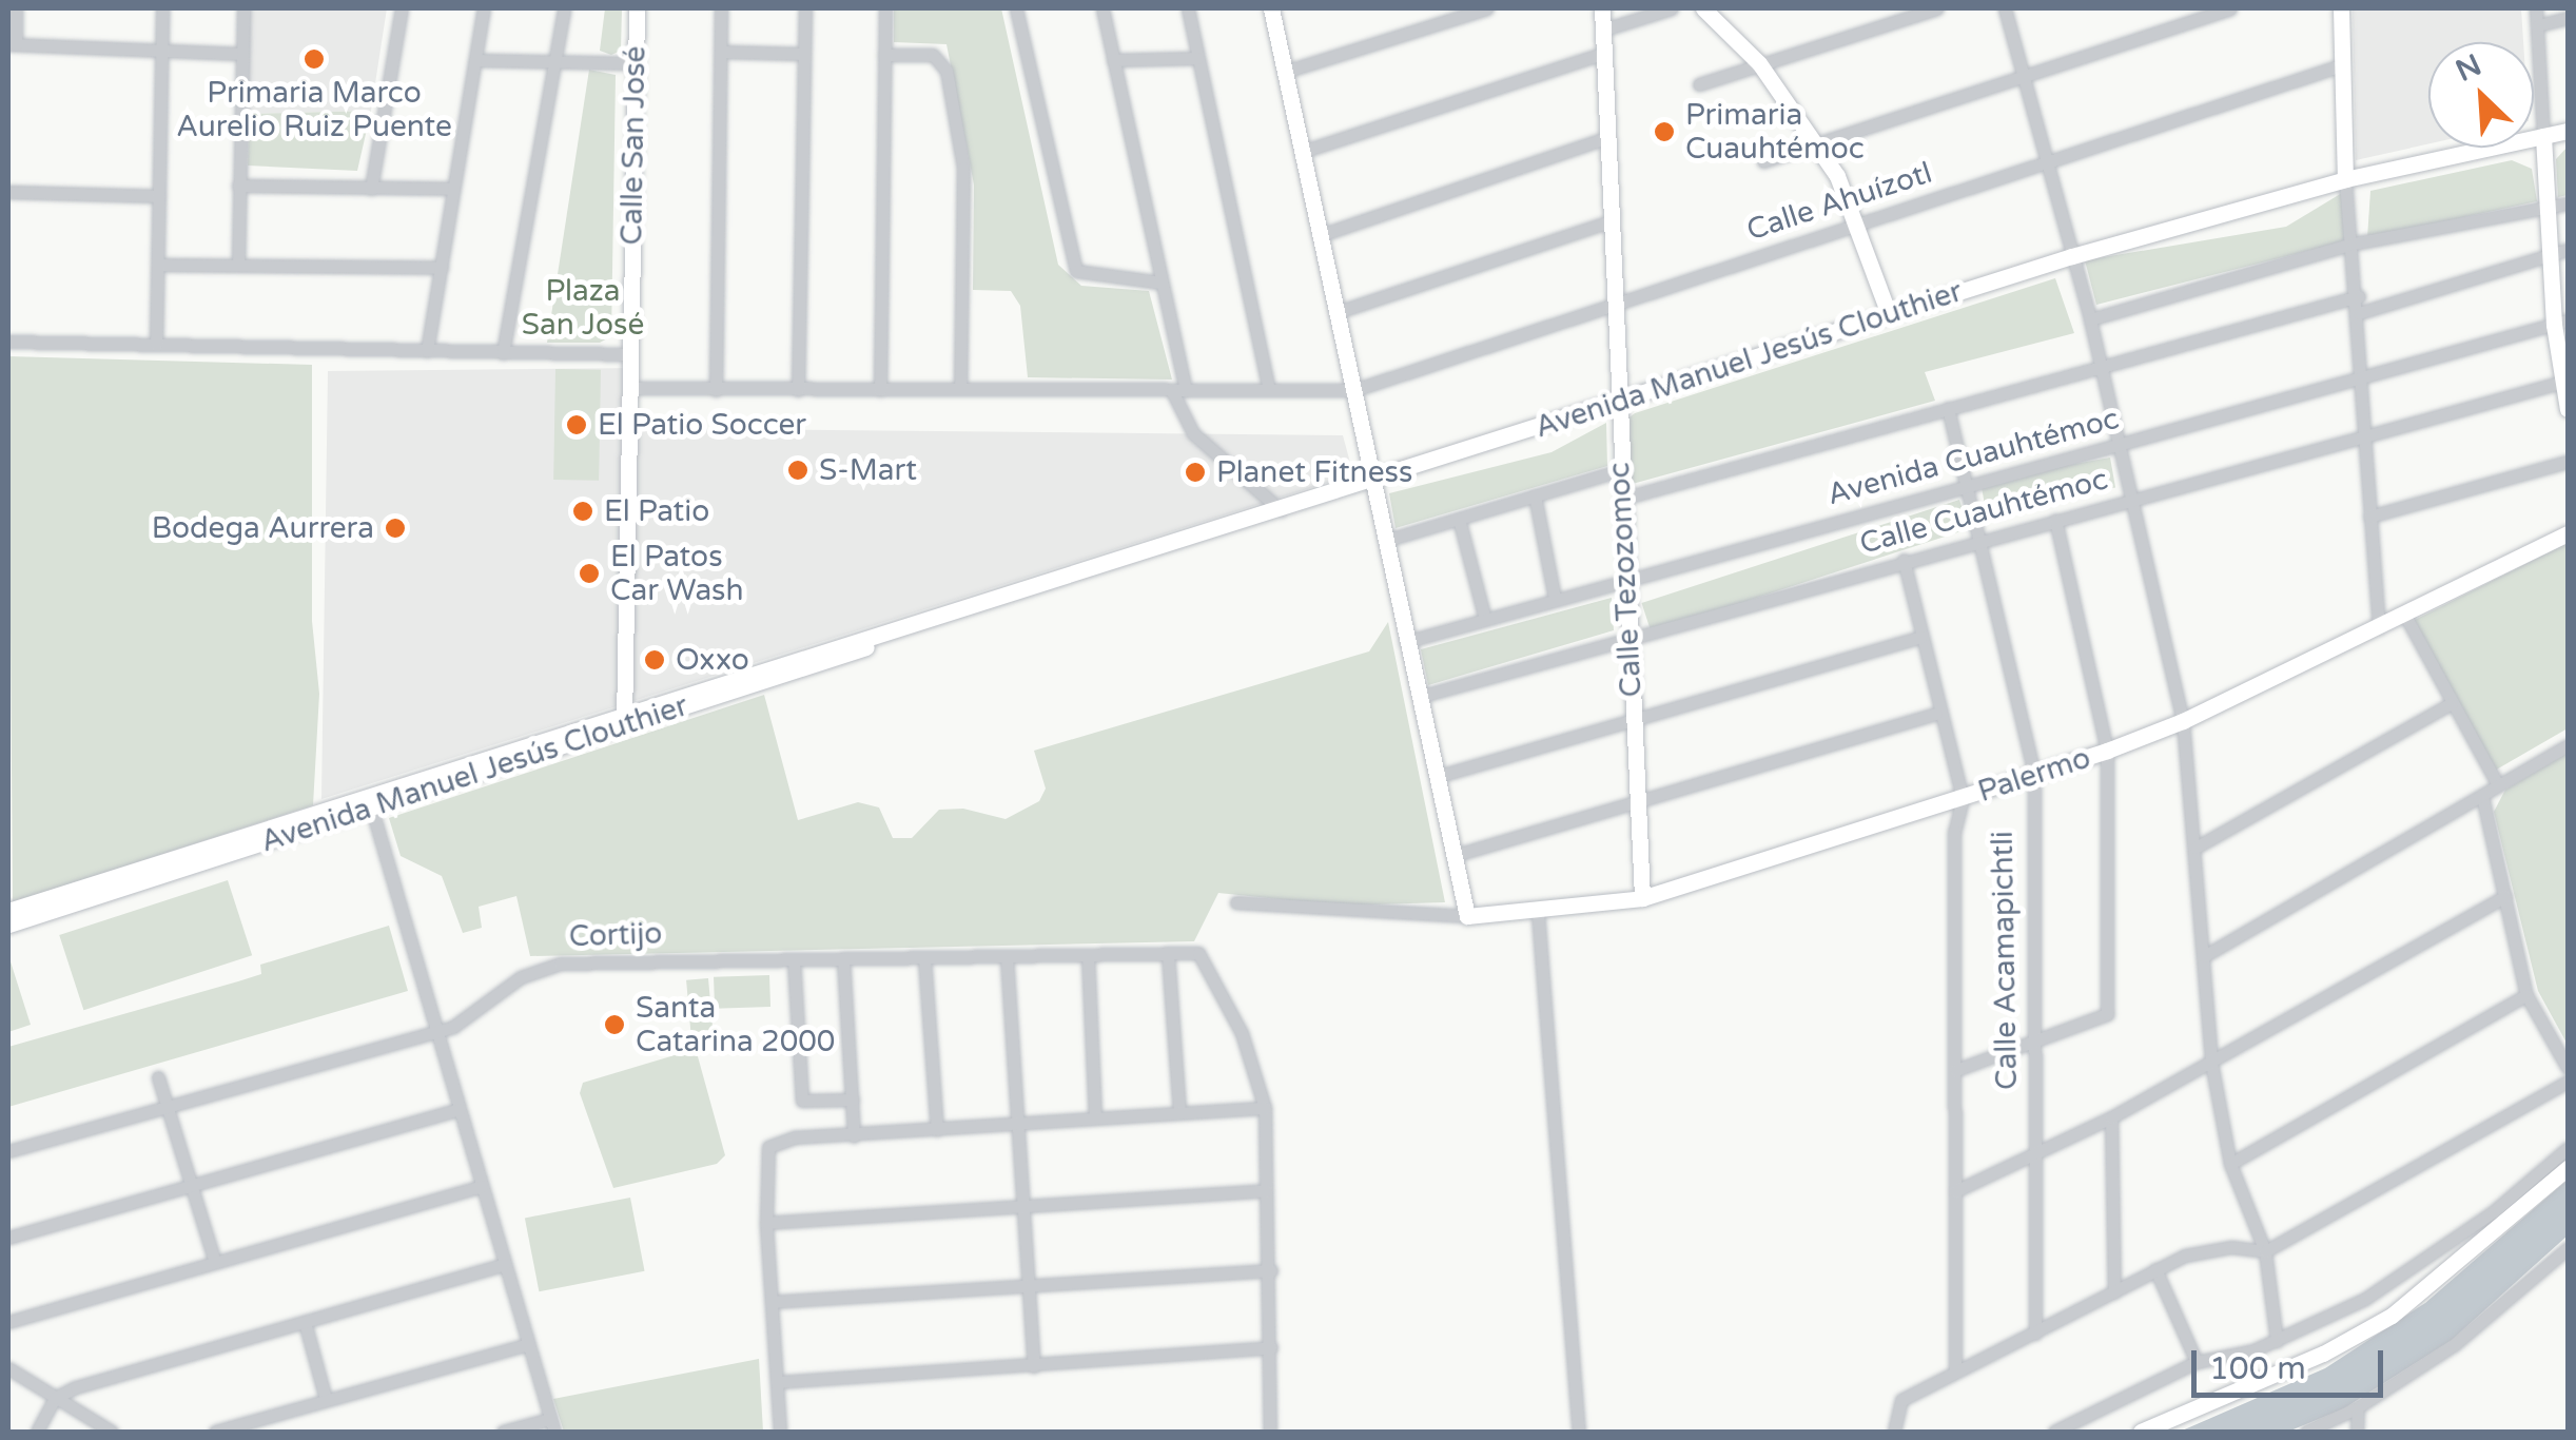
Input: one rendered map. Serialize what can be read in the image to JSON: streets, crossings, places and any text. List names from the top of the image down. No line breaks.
{"streets":{"street":["Calle San José","Calle Ahuízotl","Avenida Manuel Jesús Clouthier","Avenida Cuauhtémoc","Calle Cuauhtémoc","Calle Tezozomoc","Palermo","Cortijo","Calle Acamapichtli"]},"crossings":[["Calle San José","Calle Ahuízotl"],["Calle San José","Avenida Manuel Jesús Clouthier"],["Calle Ahuízotl","Calle Tezozomoc"],["Avenida Manuel Jesús Clouthier","Calle Tezozomoc"],["Avenida Cuauhtémoc","Calle Tezozomoc"],["Avenida Cuauhtémoc","Calle Acamapichtli"],["Calle Cuauhtémoc","Calle Tezozomoc"],["Calle Cuauhtémoc","Calle Acamapichtli"],["Calle Tezozomoc","Palermo"],["Palermo","Calle Acamapichtli"]],"parks":["Plaza San José"],"places":["Primaria Marco Aurelio Ruiz Puente","Primaria Cuauhtémoc","El Patio Soccer","S-Mart","Planet Fitness","El Patio","Bodega Aurrera","El Patos Car Wash","Oxxo","Santa Catarina 2000"],"scale_bar":"100 m","north":"top left"}
